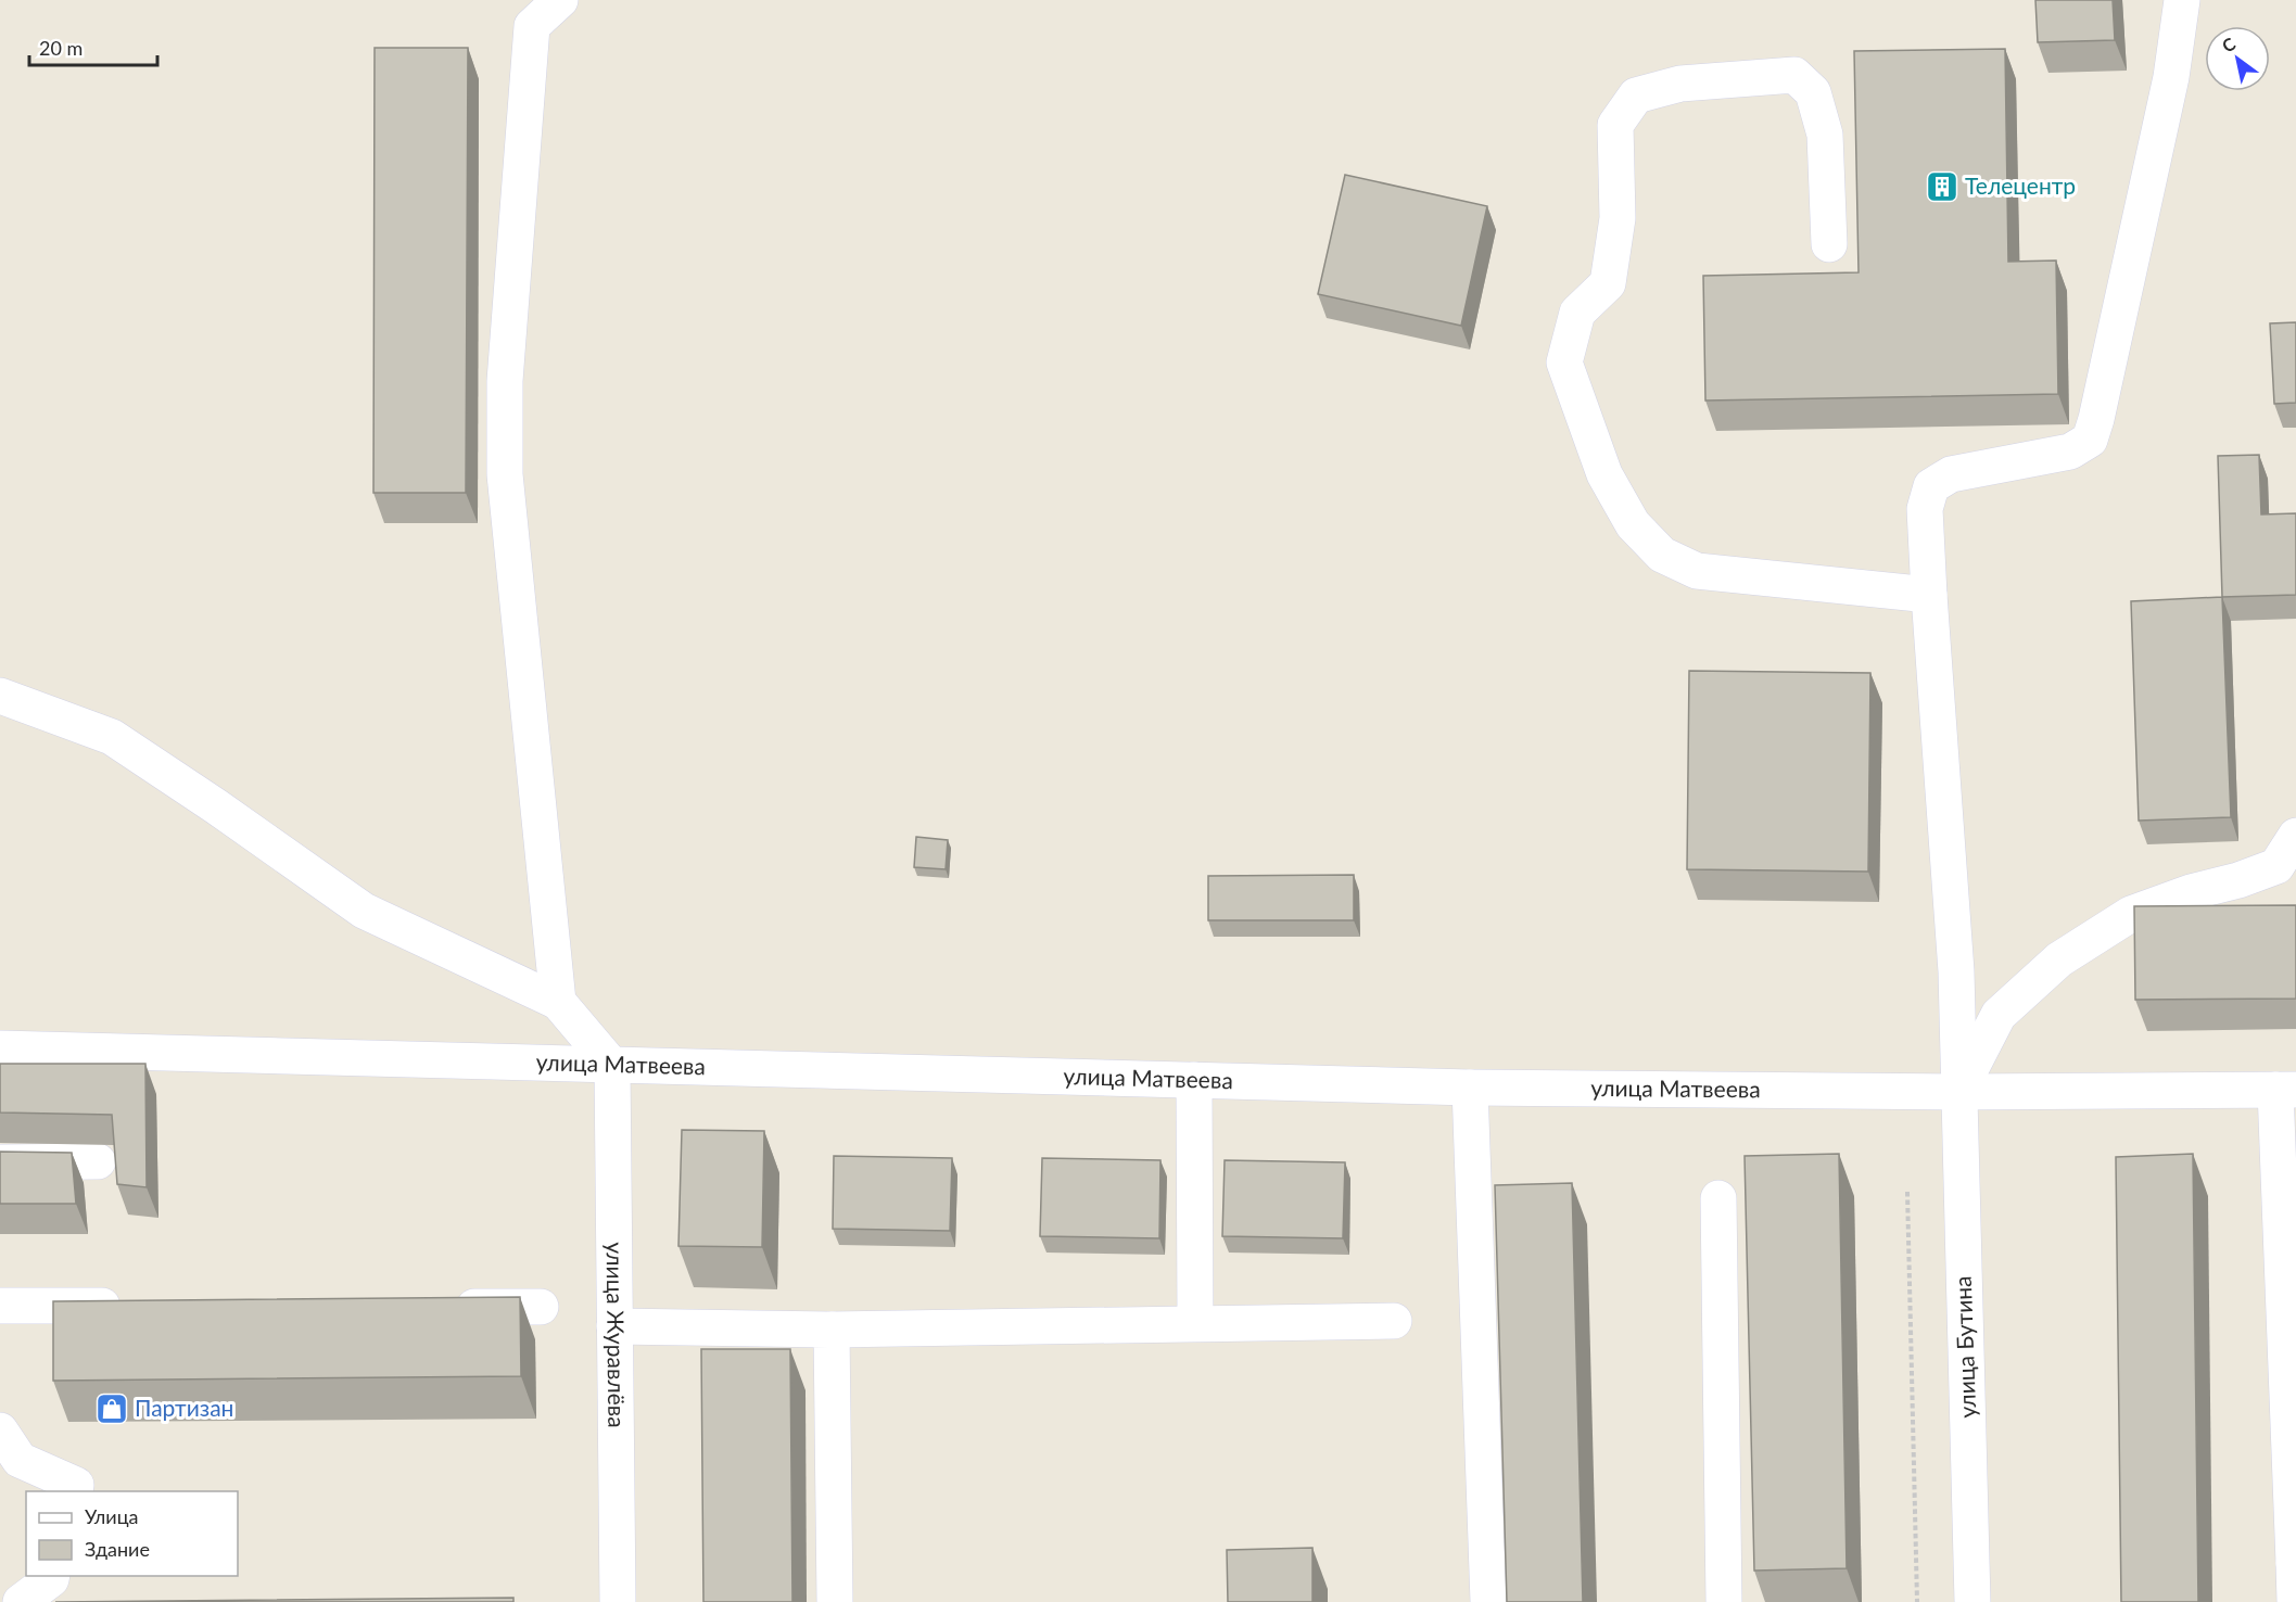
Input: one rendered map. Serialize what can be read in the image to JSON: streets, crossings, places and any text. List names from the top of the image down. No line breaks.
{"streets":{"street":["улица Матвеева","улица Журавлёва","улица Бутина"]},"crossings":[["улица Матвеева","улица Журавлёва"],["улица Матвеева","улица Бутина"]],"places":{"building":["Телецентр"],"shop":["Партизан"]},"legend":["Улица","Здание"],"scale_bar":"20 m","north":"top left"}
